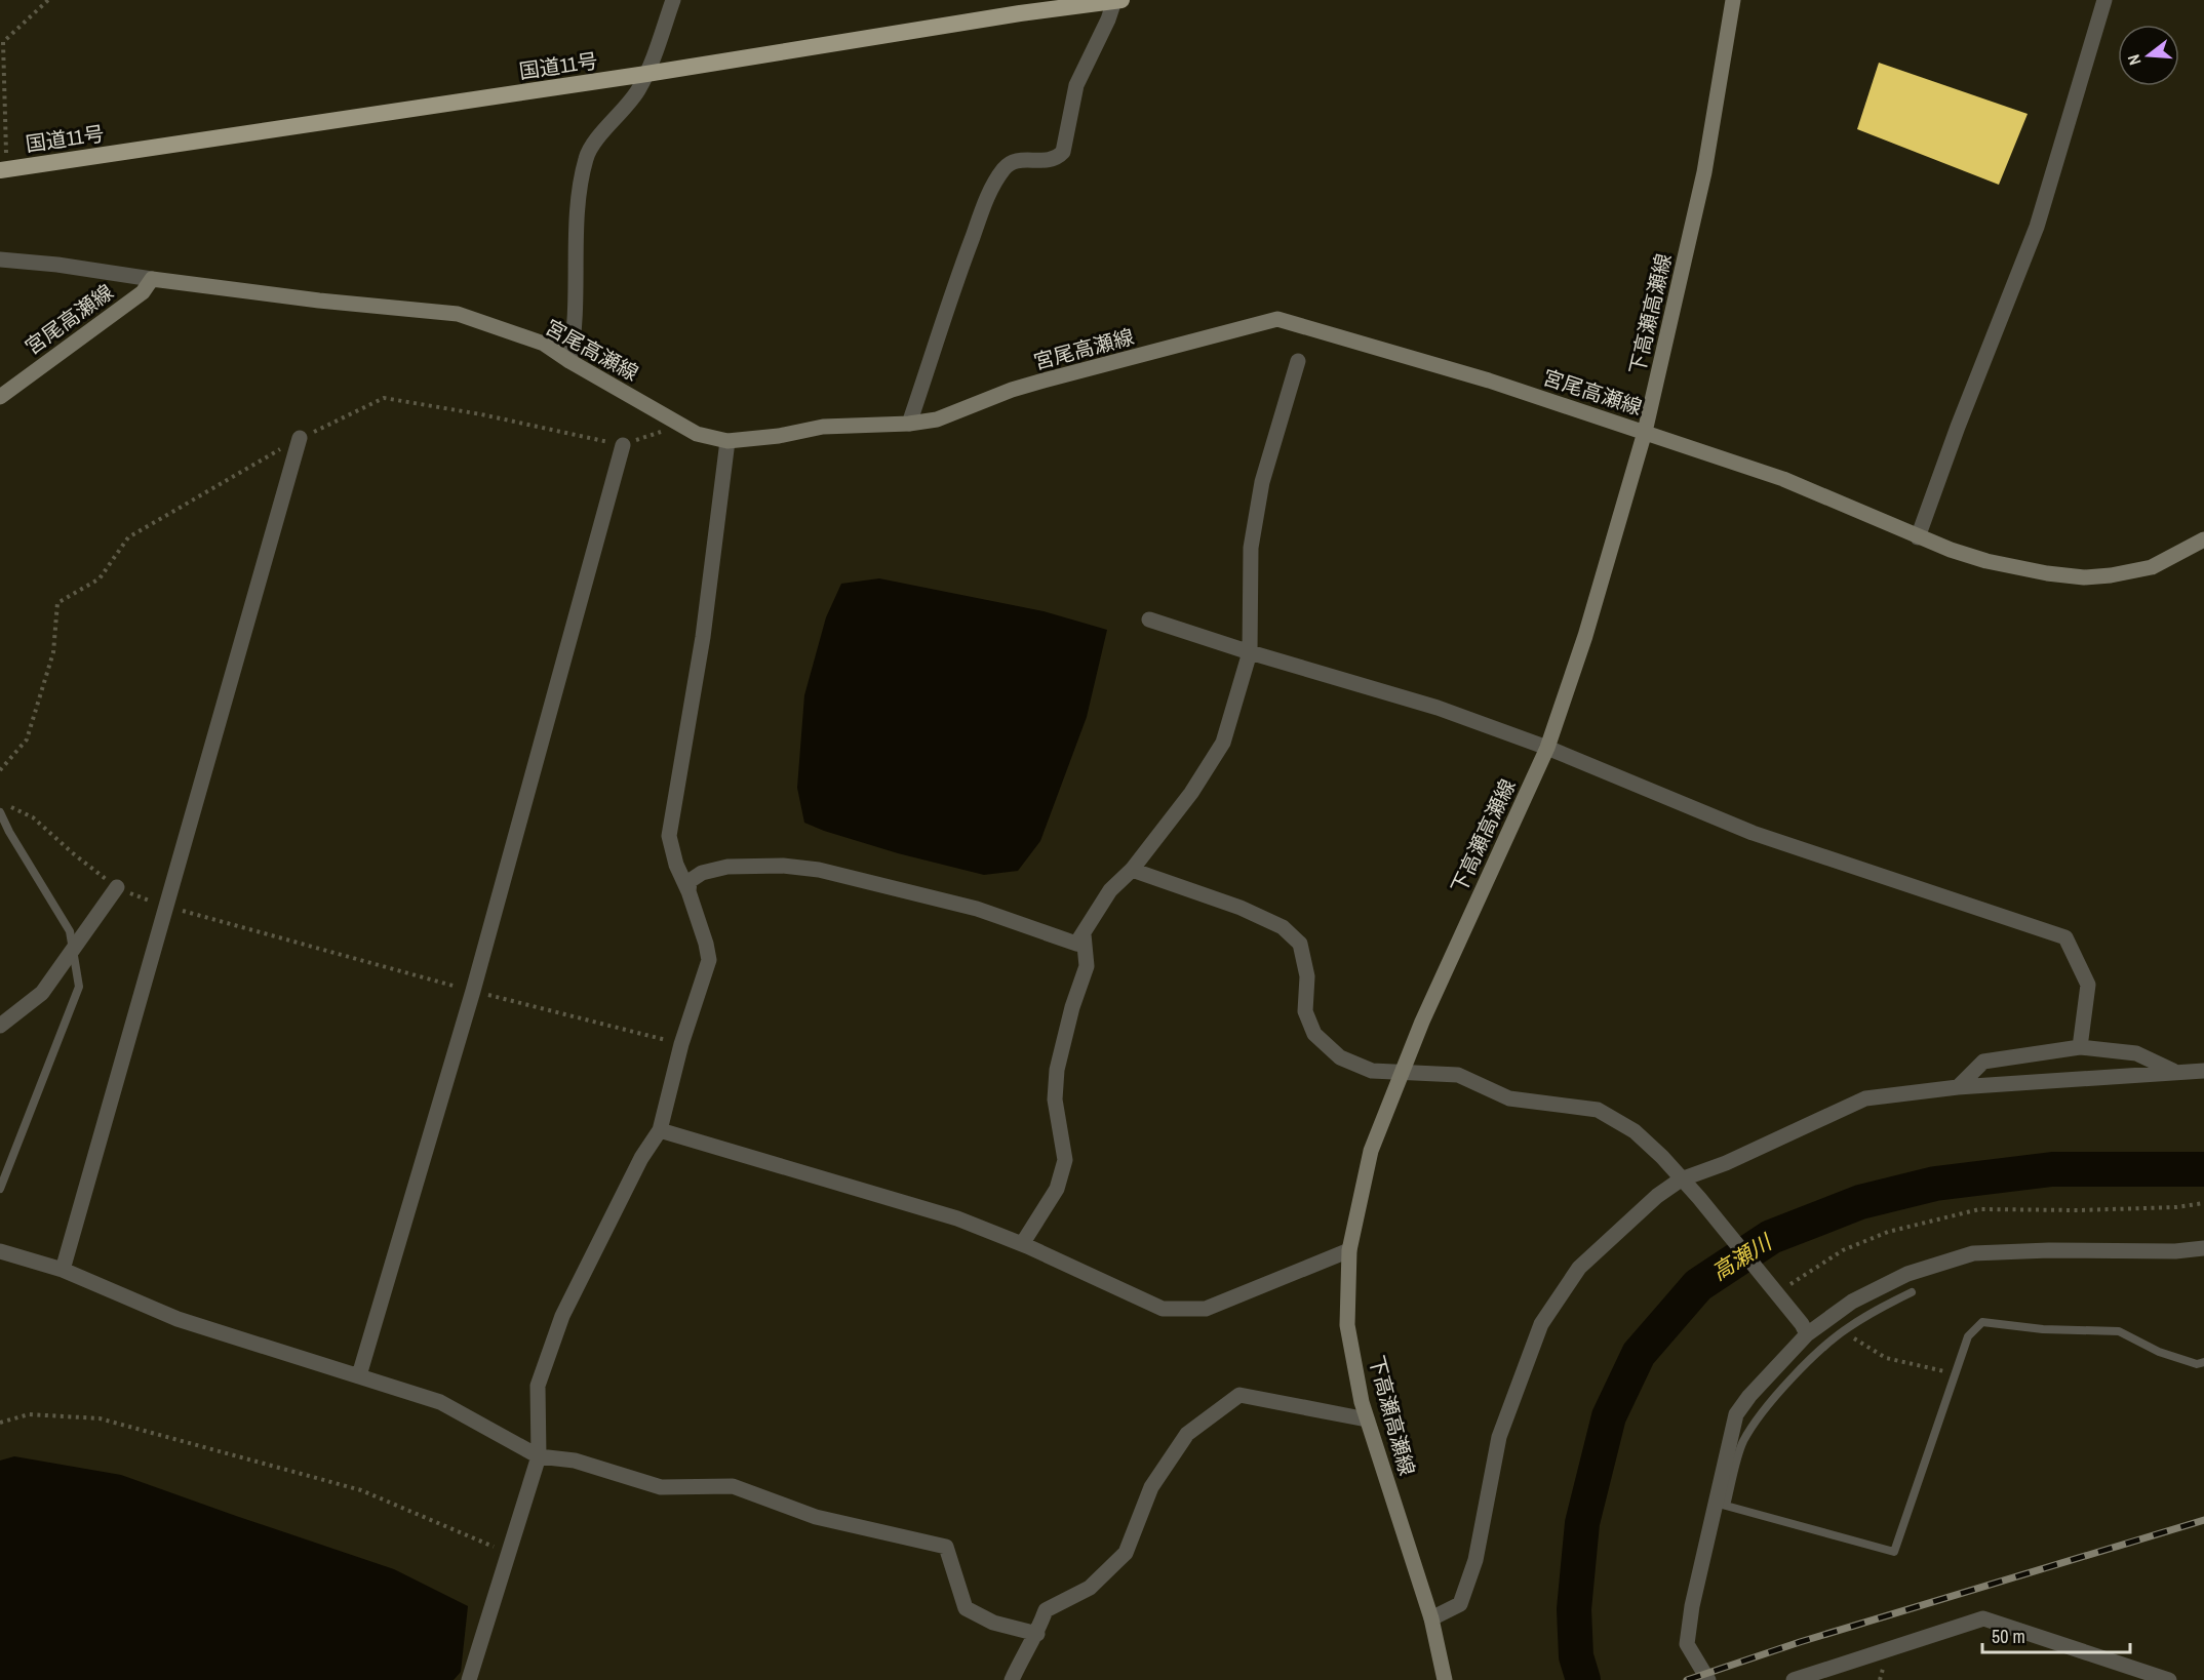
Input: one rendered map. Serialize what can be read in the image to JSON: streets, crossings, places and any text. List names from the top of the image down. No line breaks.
{"streets":{"highway":["国道11号"],"main road":["下高瀬高瀬線","宮尾高瀬線"]},"crossings":[["下高瀬高瀬線","宮尾高瀬線"]],"water":["高瀬川"],"scale_bar":"50 m","north":"left"}
